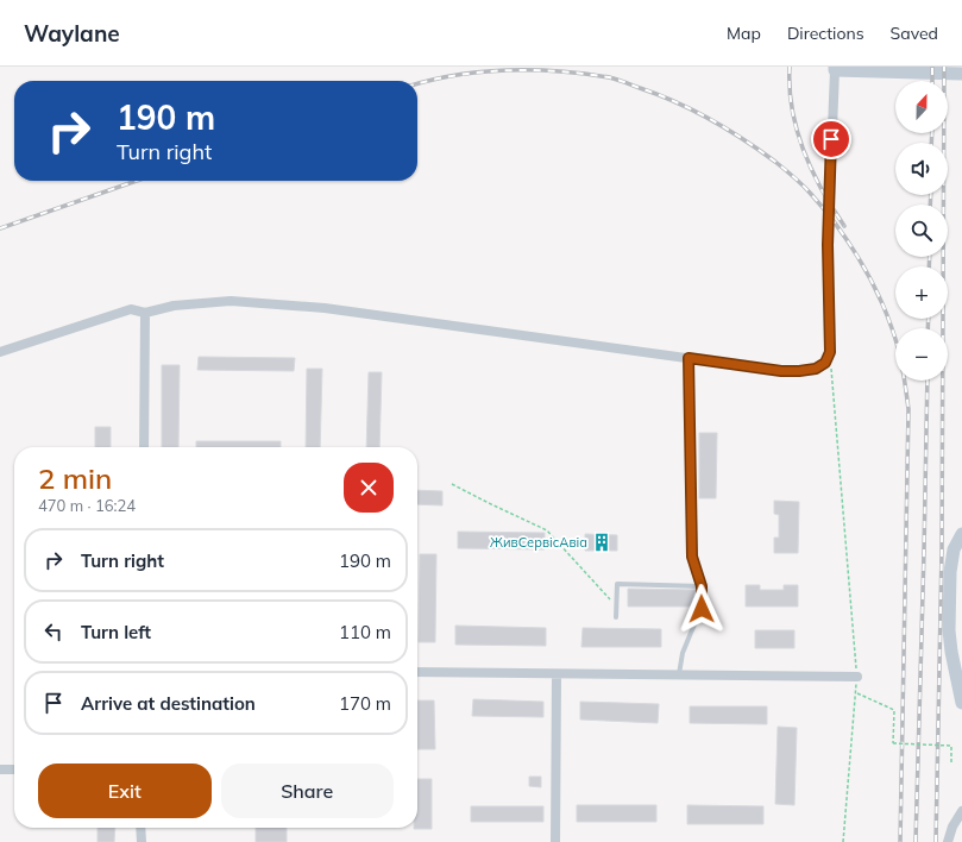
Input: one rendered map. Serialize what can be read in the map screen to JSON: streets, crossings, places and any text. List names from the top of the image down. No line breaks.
{"places":{"building":["ЖивСервісАвіа"]},"north":"top","page":{"header":"Waylane","nav":["Map","Directions","Saved"],"map_buttons":["+","−"],"turn":["190 m","Turn right"],"heading":["2 min","470 m · 16:24"],"list":[{"name":"Turn right","value":"190 m"},{"name":"Turn left","value":"110 m"},{"name":"Arrive at destination","value":"170 m"}],"buttons":["Exit","Share"]}}
